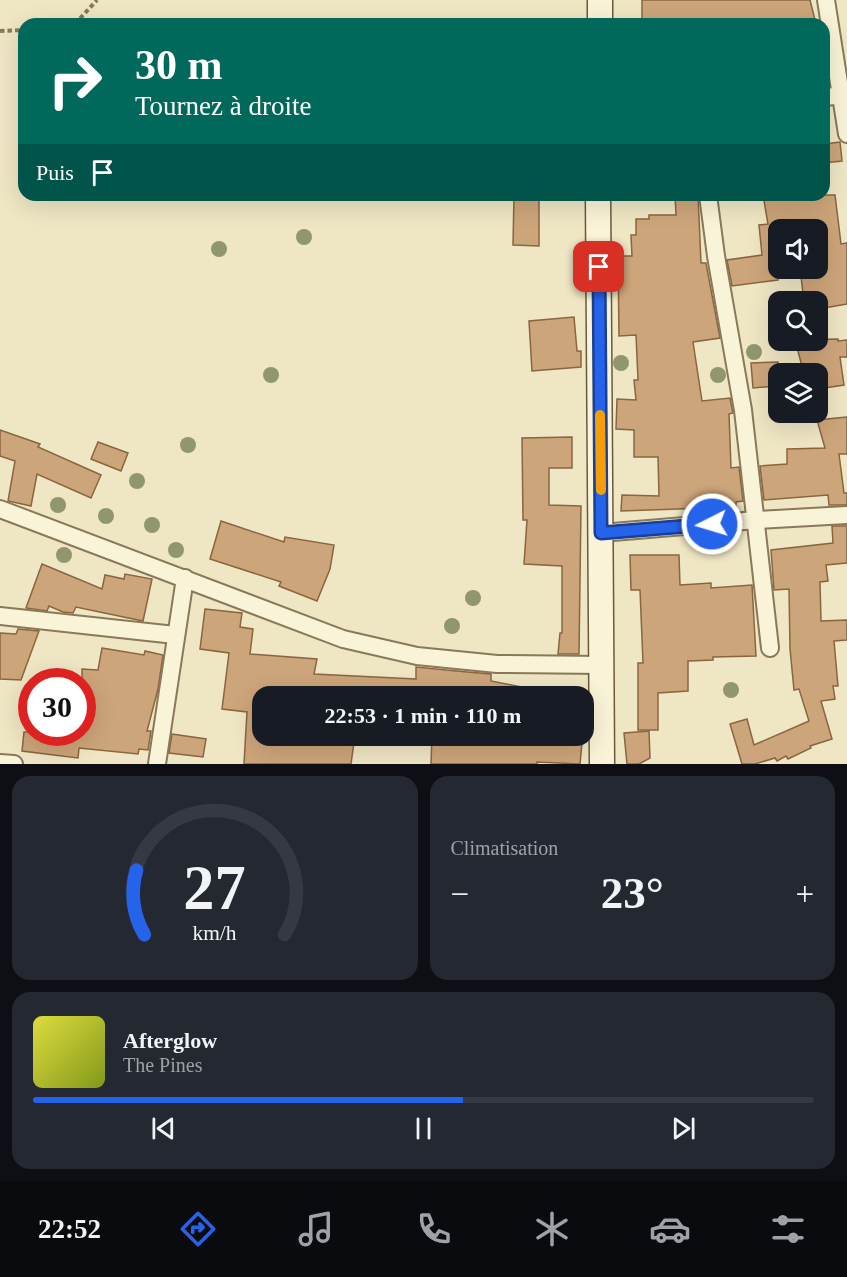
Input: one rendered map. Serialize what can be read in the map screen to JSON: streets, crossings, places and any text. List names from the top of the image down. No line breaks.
{"page":{"turn":["30 m","Tournez à droite"],"then":"Puis","limit":"30","trip":"22:53 · 1 min · 110 m","tile":"Climatisation","heat":["−","23°","+"],"song":["Afterglow","The Pines"],"tabs":"22:52","gauge":["27","km/h"]}}
